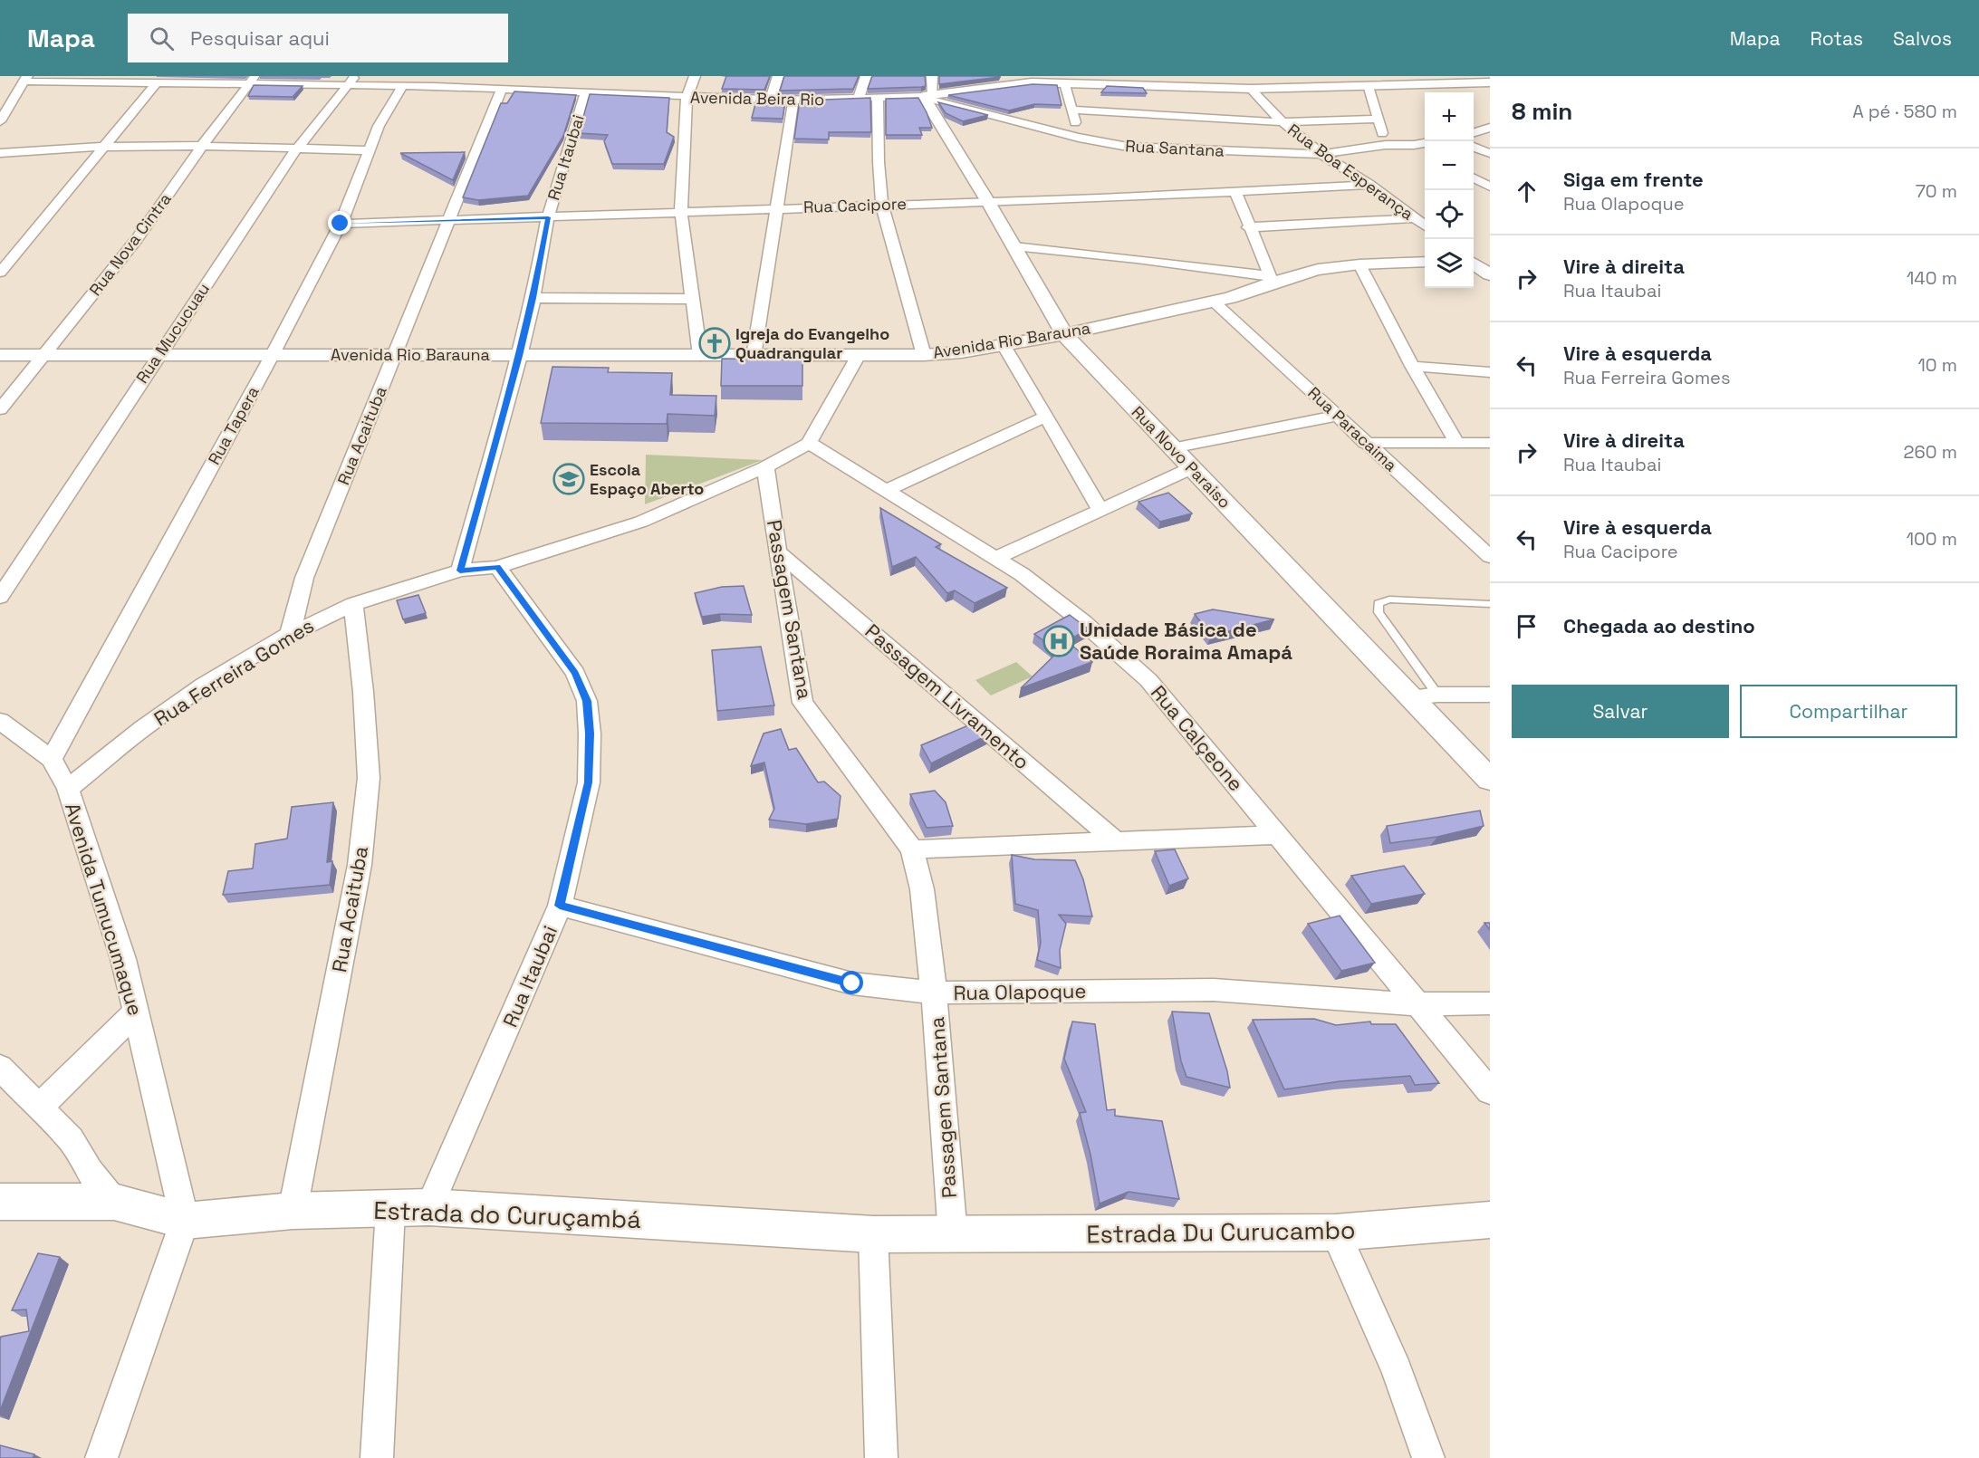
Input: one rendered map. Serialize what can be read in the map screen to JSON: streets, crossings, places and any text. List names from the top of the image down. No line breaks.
{"streets":{"street":["Avenida Beira Rio","Rua Santana","Rua Itaubai","Rua Boa Esperança","Rua Cacipore","Rua Nova Cintra","Rua Mucucuau","Avenida Rio Barauna","Rua Tapera","Rua Paracaima","Rua Acaituba","Rua Novo Paraiso","Passagem Santana","Rua Ferreira Gomes","Passagem Livramento","Rua Calçeone","Avenida Tumucumaque","Rua Olapoque","Estrada do Curuçambá","Estrada Du Curucambo"]},"crossings":[["Avenida Beira Rio","Rua Santana"],["Avenida Beira Rio","Rua Itaubai"],["Avenida Beira Rio","Rua Boa Esperança"],["Avenida Beira Rio","Rua Nova Cintra"],["Avenida Beira Rio","Rua Mucucuau"],["Avenida Beira Rio","Rua Tapera"],["Avenida Beira Rio","Rua Acaituba"],["Avenida Beira Rio","Rua Novo Paraiso"],["Rua Santana","Rua Boa Esperança"],["Rua Santana","Rua Novo Paraiso"],["Rua Itaubai","Rua Cacipore"],["Rua Itaubai","Avenida Rio Barauna"],["Rua Itaubai","Rua Ferreira Gomes"],["Rua Itaubai","Rua Olapoque"],["Rua Itaubai","Estrada do Curuçambá"],["Rua Boa Esperança","Rua Cacipore"],["Rua Cacipore","Rua Tapera"],["Rua Cacipore","Rua Acaituba"],["Rua Cacipore","Rua Novo Paraiso"],["Rua Nova Cintra","Avenida Rio Barauna"],["Rua Mucucuau","Avenida Rio Barauna"],["Avenida Rio Barauna","Rua Tapera"],["Avenida Rio Barauna","Rua Paracaima"],["Avenida Rio Barauna","Rua Acaituba"],["Avenida Rio Barauna","Rua Novo Paraiso"],["Rua Tapera","Avenida Tumucumaque"],["Rua Acaituba","Rua Ferreira Gomes"],["Rua Acaituba","Estrada do Curuçambá"],["Passagem Santana","Rua Ferreira Gomes"],["Passagem Santana","Passagem Livramento"],["Passagem Santana","Rua Olapoque"],["Passagem Santana","Estrada do Curuçambá"],["Passagem Santana","Estrada Du Curucambo"],["Rua Ferreira Gomes","Rua Calçeone"],["Rua Ferreira Gomes","Avenida Tumucumaque"],["Rua Calçeone","Rua Olapoque"],["Avenida Tumucumaque","Estrada do Curuçambá"],["Estrada do Curuçambá","Estrada Du Curucambo"]],"places":{"church":["Igreja do Evangelho Quadrangular"],"school or university":["Escola Espaço Aberto"],"hospital":["Unidade Básica de Saúde Roraima Amapá"]},"page":{"header":"Mapa","search":"Pesquisar aqui","nav":["Mapa","Rotas","Salvos"],"heading":["8 min","A pé · 580 m"],"map_buttons":["+","−"],"list":[["Siga em frente","Rua Olapoque","70 m"],["Vire à direita","Rua Itaubai","140 m"],["Vire à esquerda","Rua Ferreira Gomes","10 m"],["Vire à direita","Rua Itaubai","260 m"],["Vire à esquerda","Rua Cacipore","100 m"],"Chegada ao destino"],"buttons":["Salvar","Compartilhar"]}}
